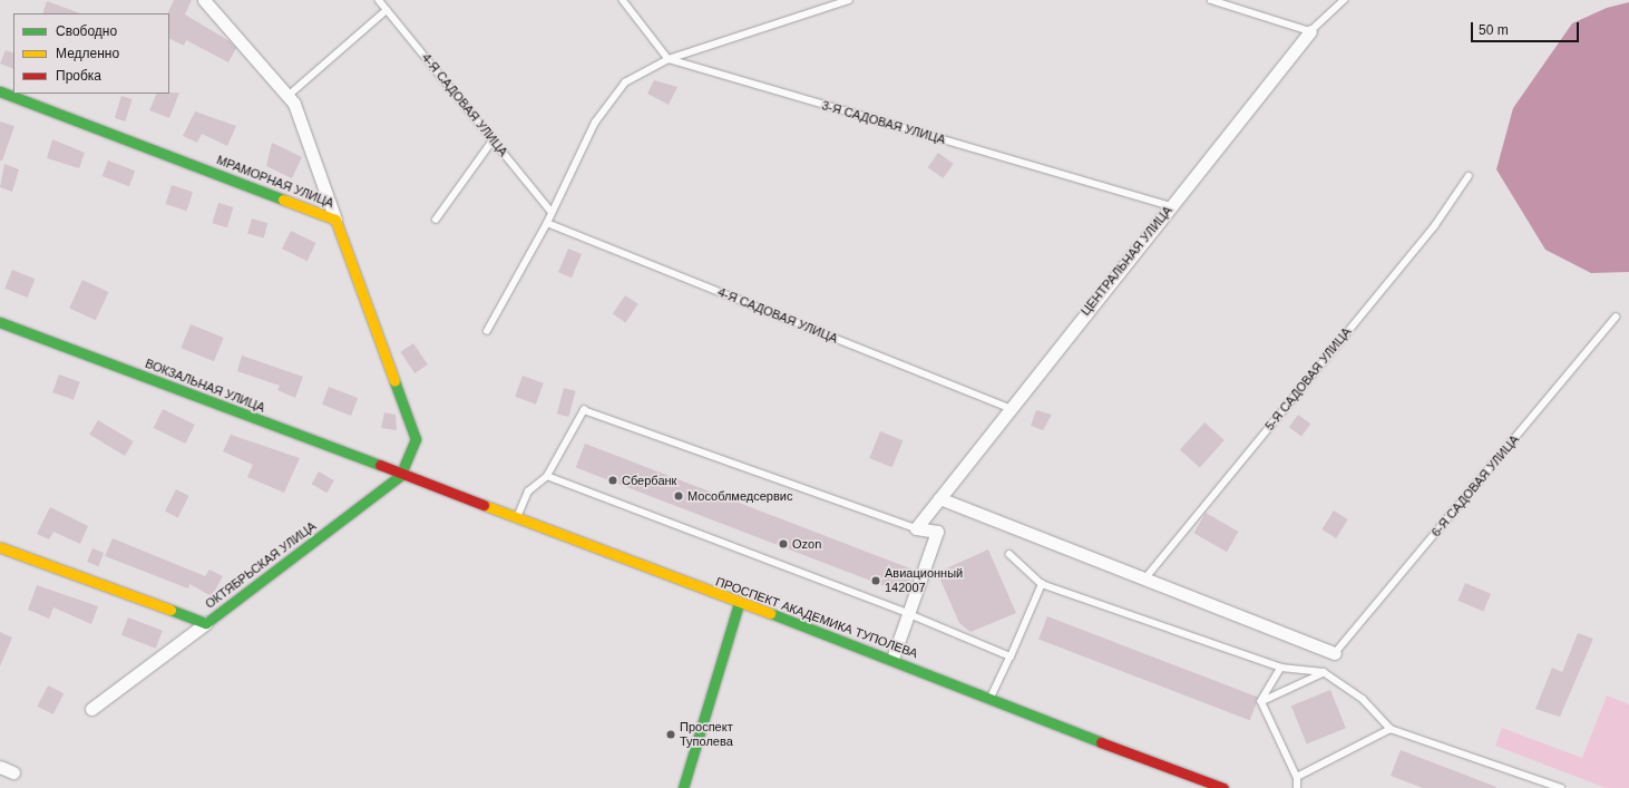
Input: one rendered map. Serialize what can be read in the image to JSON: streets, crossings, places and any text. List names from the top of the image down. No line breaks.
{"streets":{"main road":["МРАМОРНАЯ УЛИЦА","ВОКЗАЛЬНАЯ УЛИЦА","ОКТЯБРЬСКАЯ УЛИЦА","ПРОСПЕКТ АКАДЕМИКА ТУПОЛЕВА"],"street":["ЦЕНТРАЛЬНАЯ УЛИЦА"],"lane":["4-Я САДОВАЯ УЛИЦА","3-Я САДОВАЯ УЛИЦА","5-Я САДОВАЯ УЛИЦА","6-Я САДОВАЯ УЛИЦА"]},"crossings":[["4-Я САДОВАЯ УЛИЦА","ЦЕНТРАЛЬНАЯ УЛИЦА"],["3-Я САДОВАЯ УЛИЦА","ЦЕНТРАЛЬНАЯ УЛИЦА"],["МРАМОРНАЯ УЛИЦА","ВОКЗАЛЬНАЯ УЛИЦА"],["МРАМОРНАЯ УЛИЦА","ОКТЯБРЬСКАЯ УЛИЦА"],["МРАМОРНАЯ УЛИЦА","ПРОСПЕКТ АКАДЕМИКА ТУПОЛЕВА"],["ВОКЗАЛЬНАЯ УЛИЦА","ОКТЯБРЬСКАЯ УЛИЦА"],["ВОКЗАЛЬНАЯ УЛИЦА","ПРОСПЕКТ АКАДЕМИКА ТУПОЛЕВА"],["ОКТЯБРЬСКАЯ УЛИЦА","ПРОСПЕКТ АКАДЕМИКА ТУПОЛЕВА"]],"places":["Сбербанк","Мособлмедсервис","Ozon","Авиационный 142007","Проспект Туполева"],"legend":["Свободно","Медленно","Пробка"],"scale_bar":"50 m"}
